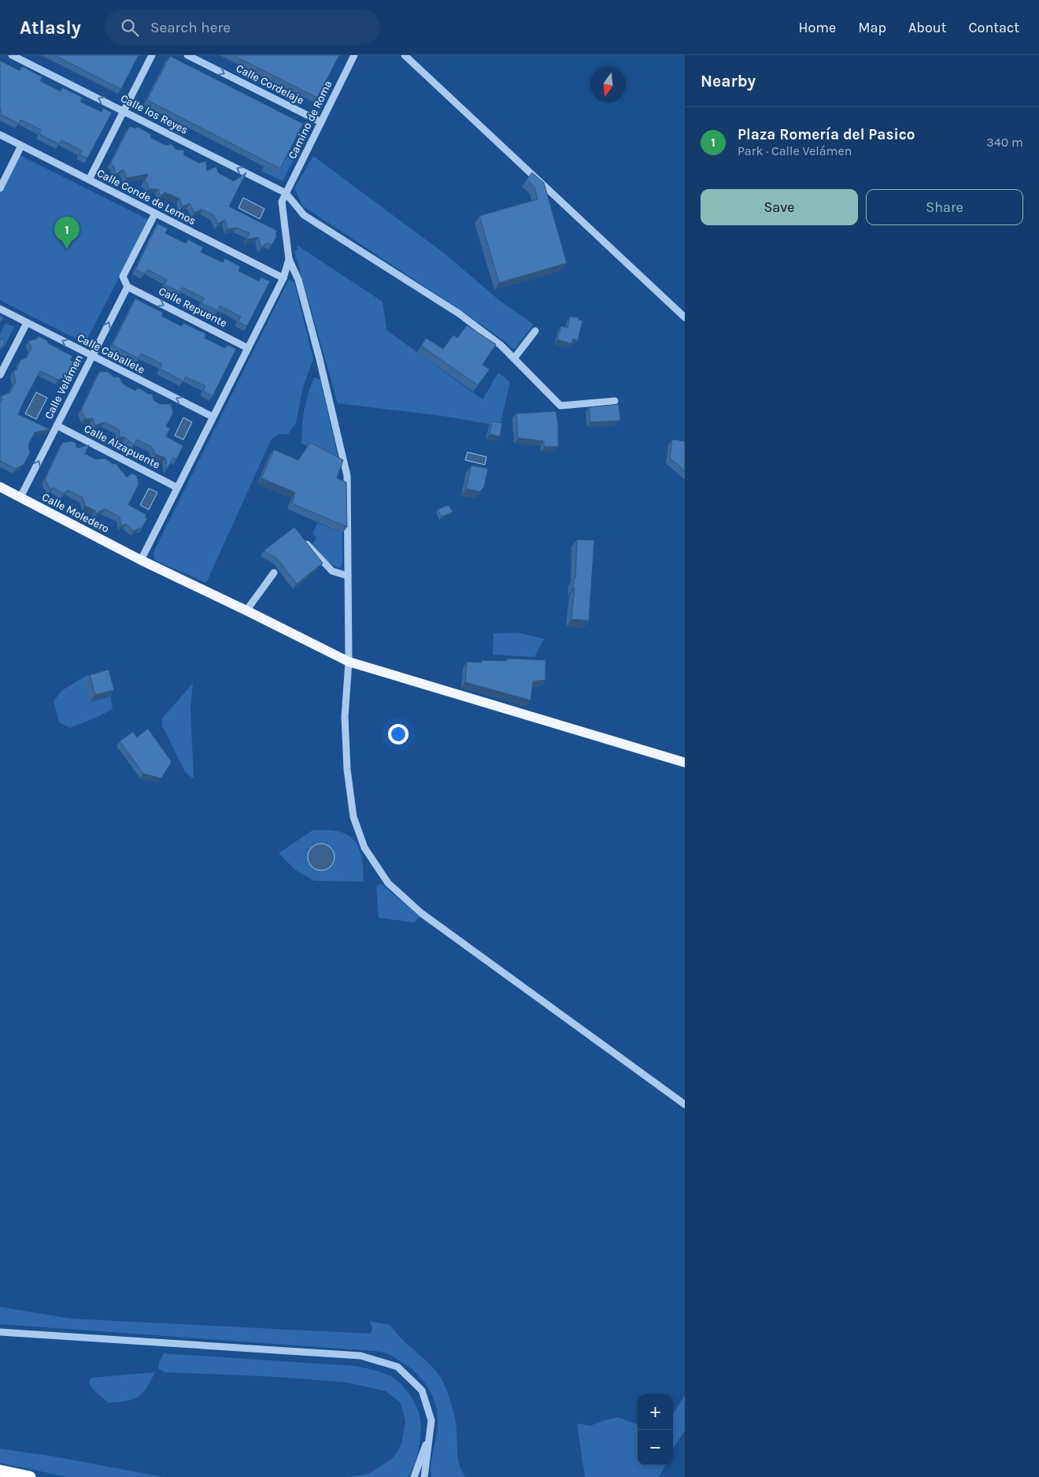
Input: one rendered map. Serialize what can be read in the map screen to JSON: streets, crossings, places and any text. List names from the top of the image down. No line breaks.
{"streets":{"main road":["Calle Moledero"],"street":["Calle Cordelaje","Calle los Reyes","Camino de Roma","Calle Conde de Lemos","Calle Repuente","Calle Caballete","Calle Velámen","Calle Alzapuente"]},"crossings":[["Calle Cordelaje","Camino de Roma"],["Calle los Reyes","Camino de Roma"],["Calle Repuente","Calle Velámen"],["Calle Caballete","Calle Velámen"],["Calle Velámen","Calle Alzapuente"],["Calle Velámen","Calle Moledero"]],"one_way":["Calle Cordelaje","Calle los Reyes","Calle Repuente","Calle Caballete","Calle Velámen"],"north":"bottom","page":{"header":"Atlasly","search":"Search here","nav":["Home","Map","About","Contact"],"heading":"Nearby","list":[{"mark":"1","name":"Plaza Romería del Pasico","note":"Park · Calle Velámen","value":"340 m"}],"buttons":["Save","Share"],"pins":"1","map_buttons":["+","−"]}}
